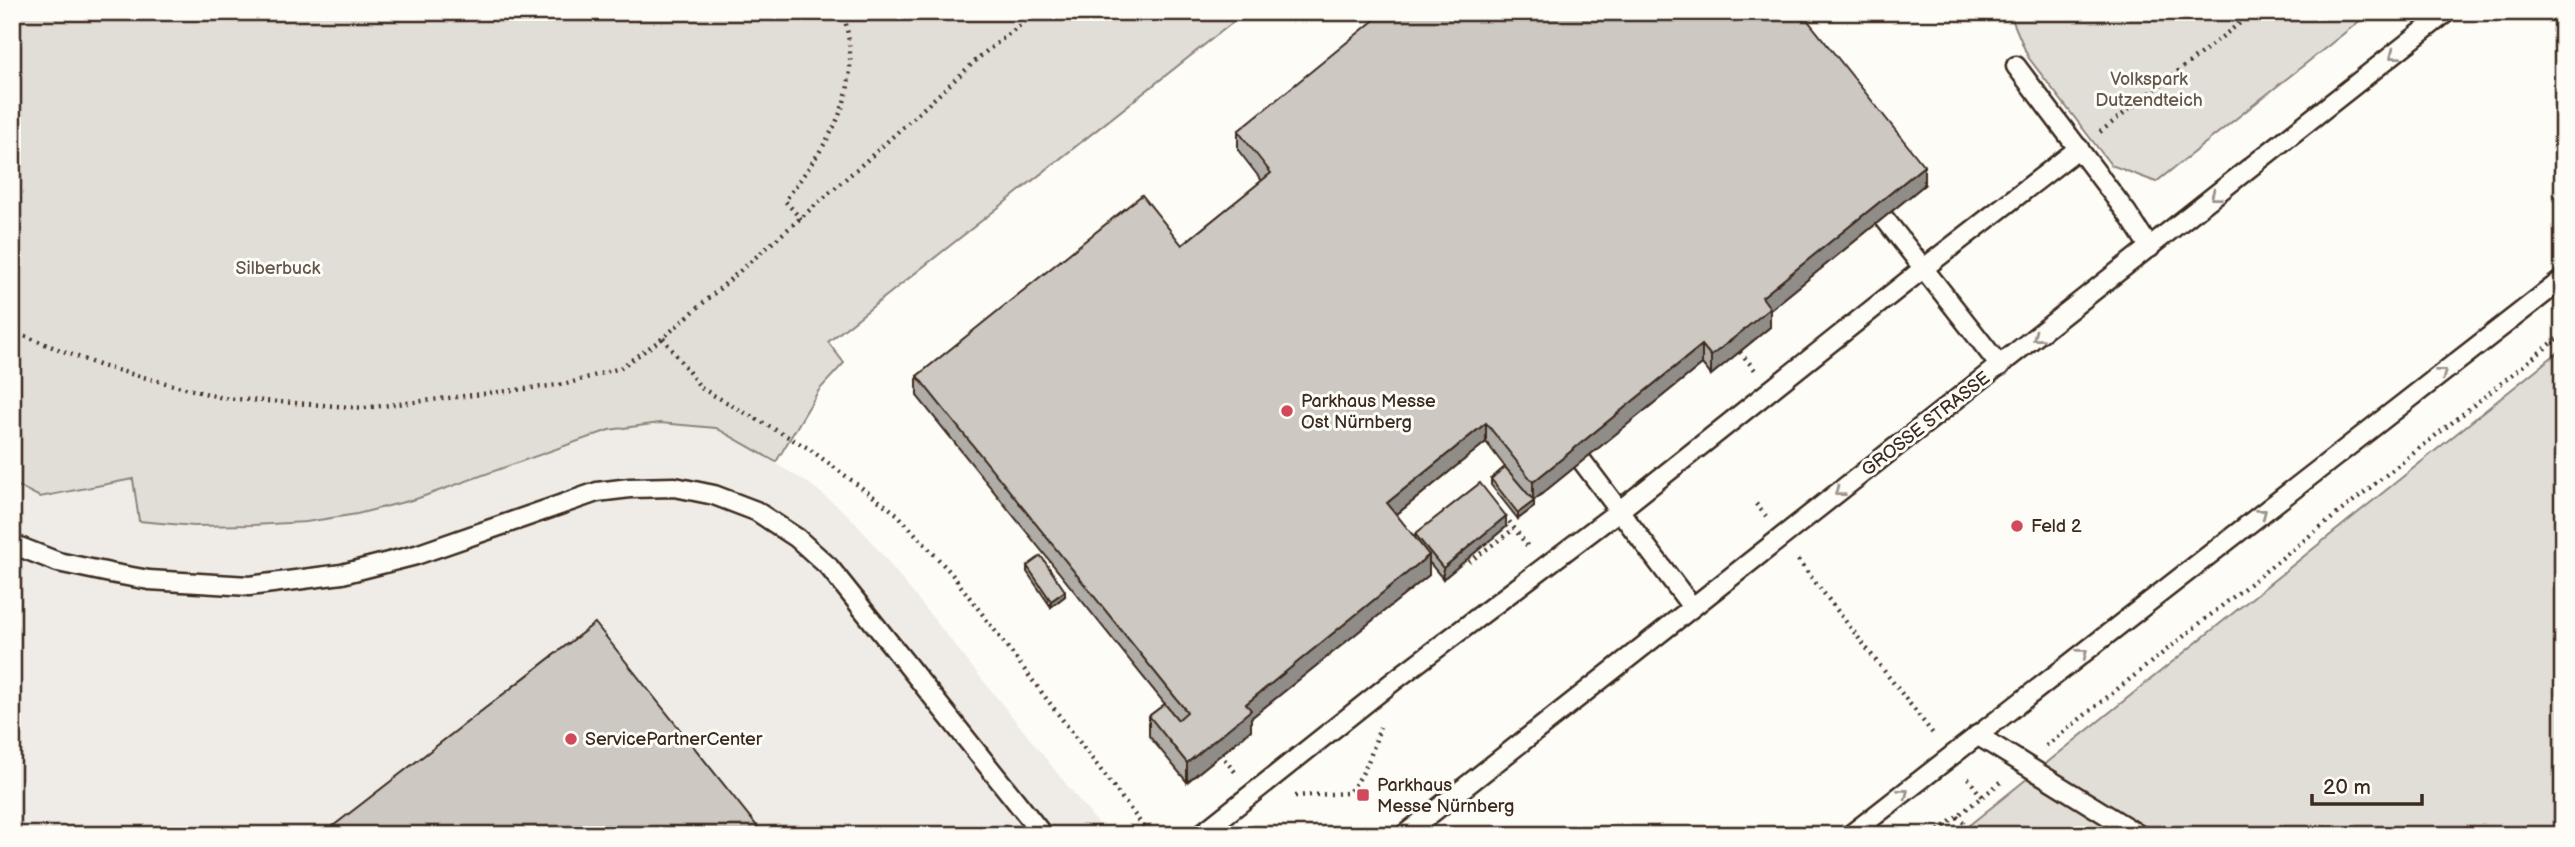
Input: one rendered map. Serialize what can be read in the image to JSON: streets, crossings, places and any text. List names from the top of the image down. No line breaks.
{"streets":{"lane":["GROSSE STRASSE"]},"parks":["Volkspark Dutzendteich","Silberbuck"],"places":{"other":["Parkhaus Messe Ost Nürnberg","Feld 2","ServicePartnerCenter"],"transit":["Parkhaus Messe Nürnberg"]},"scale_bar":"20 m"}
